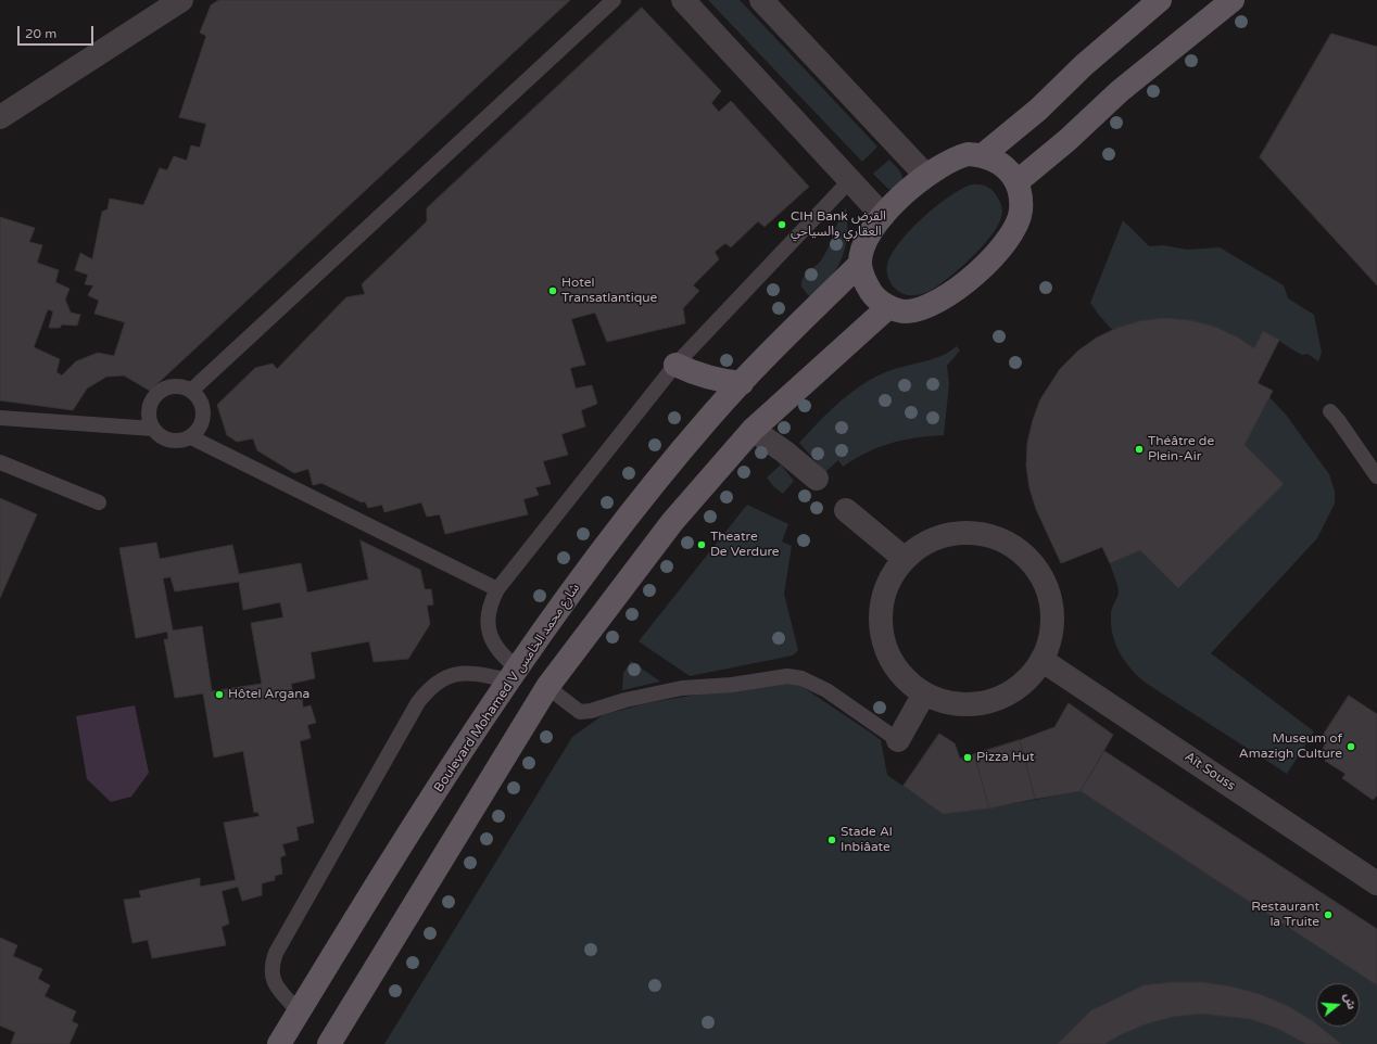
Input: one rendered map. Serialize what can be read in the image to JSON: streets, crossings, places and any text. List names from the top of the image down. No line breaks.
{"streets":{"main road":["Boulevard Mohamed V شارع محمد الخامس"],"street":["Aït Souss"]},"places":["CIH Bank القرض العقاري والسياحي","Hotel Transatlantique","Théâtre de Plein-Air","Theatre De Verdure","Hôtel Argana","Museum of Amazigh Culture","Pizza Hut","Stade Al Inbiâate","Restaurant la Truite"],"scale_bar":"20 m","north":"right"}
